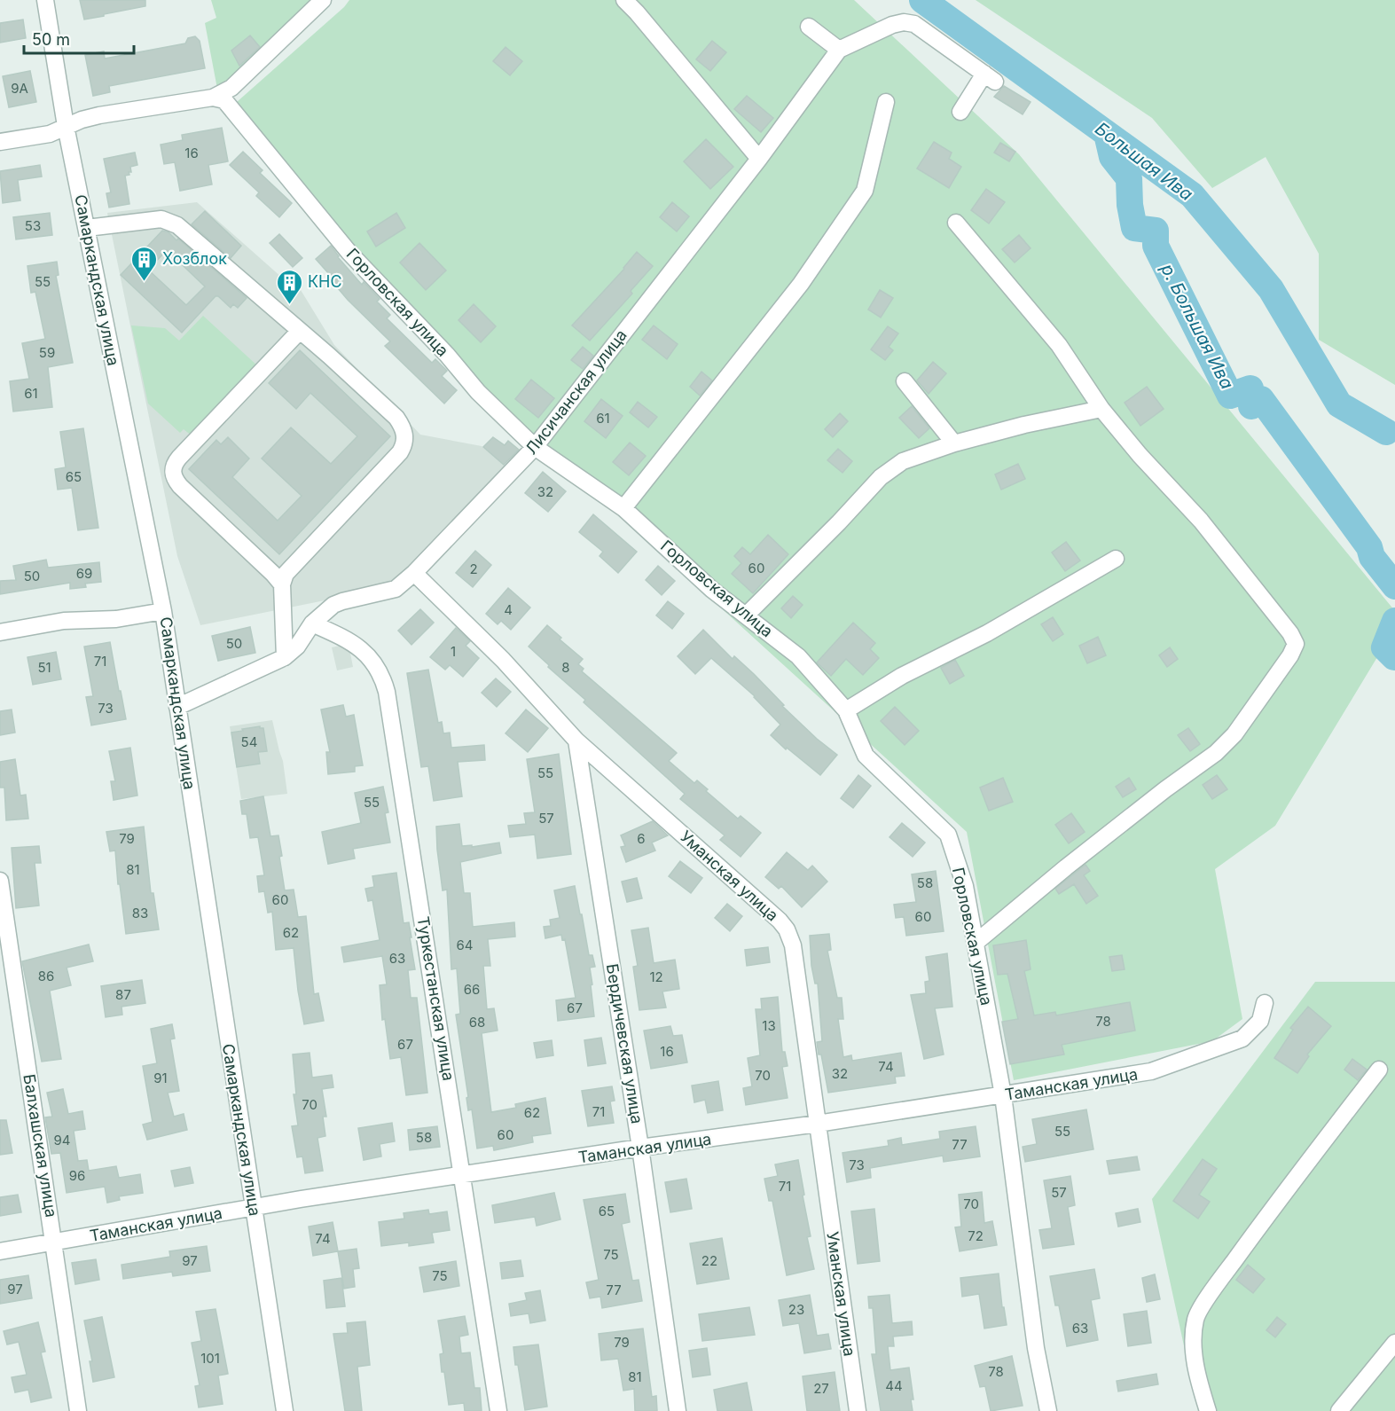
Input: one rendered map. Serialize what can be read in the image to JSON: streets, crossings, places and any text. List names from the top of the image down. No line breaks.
{"streets":{"street":["Самаркандская улица","Горловская улица","Лисичанская улица","Уманская улица","Туркестанская улица","Бердичевская улица","Таманская улица","Балхашская улица"]},"crossings":[["Самаркандская улица","Лисичанская улица"],["Самаркандская улица","Таманская улица"],["Горловская улица","Лисичанская улица"],["Горловская улица","Таманская улица"],["Лисичанская улица","Уманская улица"],["Лисичанская улица","Туркестанская улица"],["Уманская улица","Бердичевская улица"],["Уманская улица","Таманская улица"],["Туркестанская улица","Таманская улица"],["Бердичевская улица","Таманская улица"],["Таманская улица","Балхашская улица"]],"water":["Большая Ива","р. Большая Ива"],"places":{"building":["Хозблок","КНС"]},"house_numbers":["9А","16","53","55","59","61","61","65","32","60","2","69","50","4","50","1","71","51","8","73","54","55","55","57","79","6","81","58","60","83","60","62","64","63","86","12","66","87","67","78","68","13","67","16","74","32","70","91","70","71","62","55","60","58","94","77","73","96","71","57","70","65","72","74","75","97","22","75","97","77","23","63","79","101","78","81","44","27"],"scale_bar":"50 m"}
